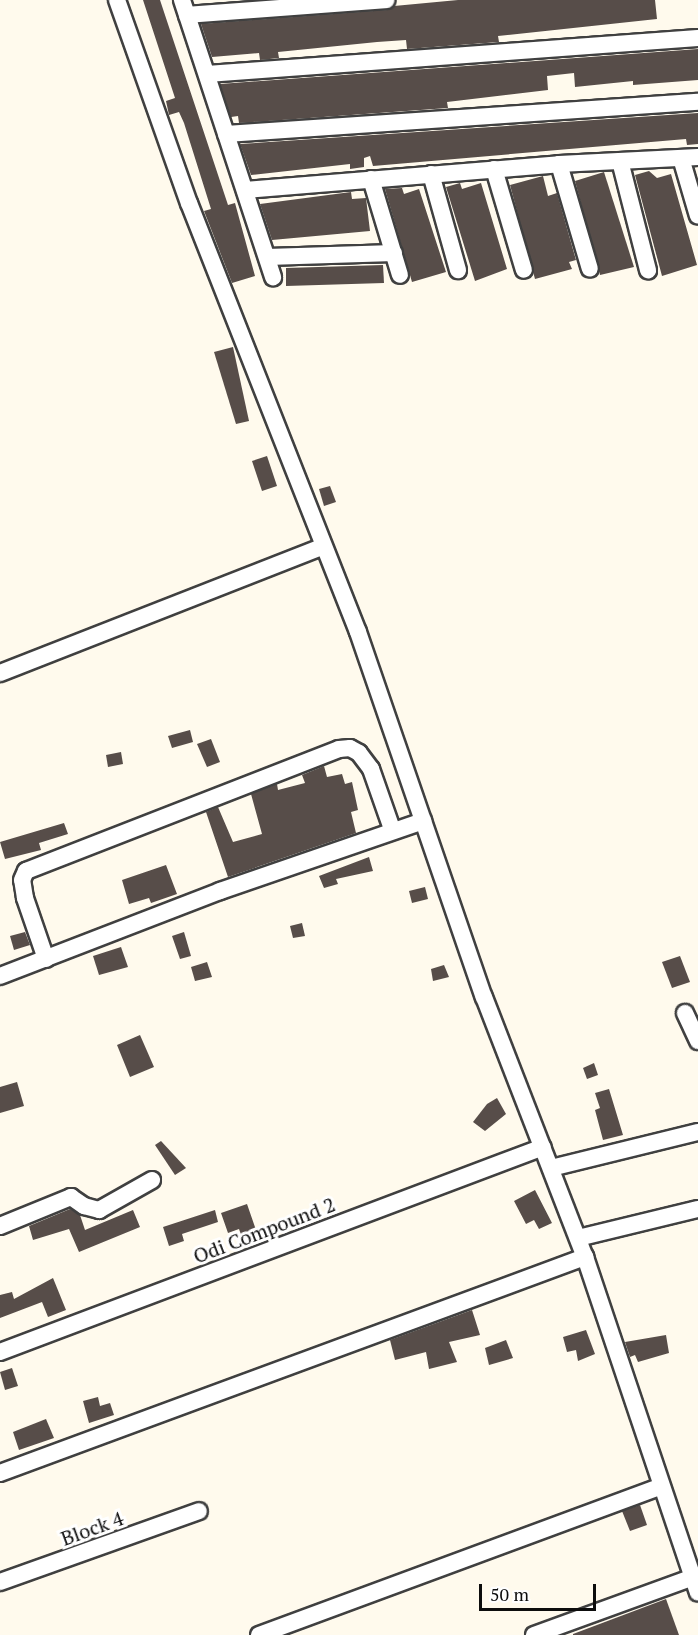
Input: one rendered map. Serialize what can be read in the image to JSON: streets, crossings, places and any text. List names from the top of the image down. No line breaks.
{"streets":{"street":["Odi Compound 2","Block 4"]},"scale_bar":"50 m"}
